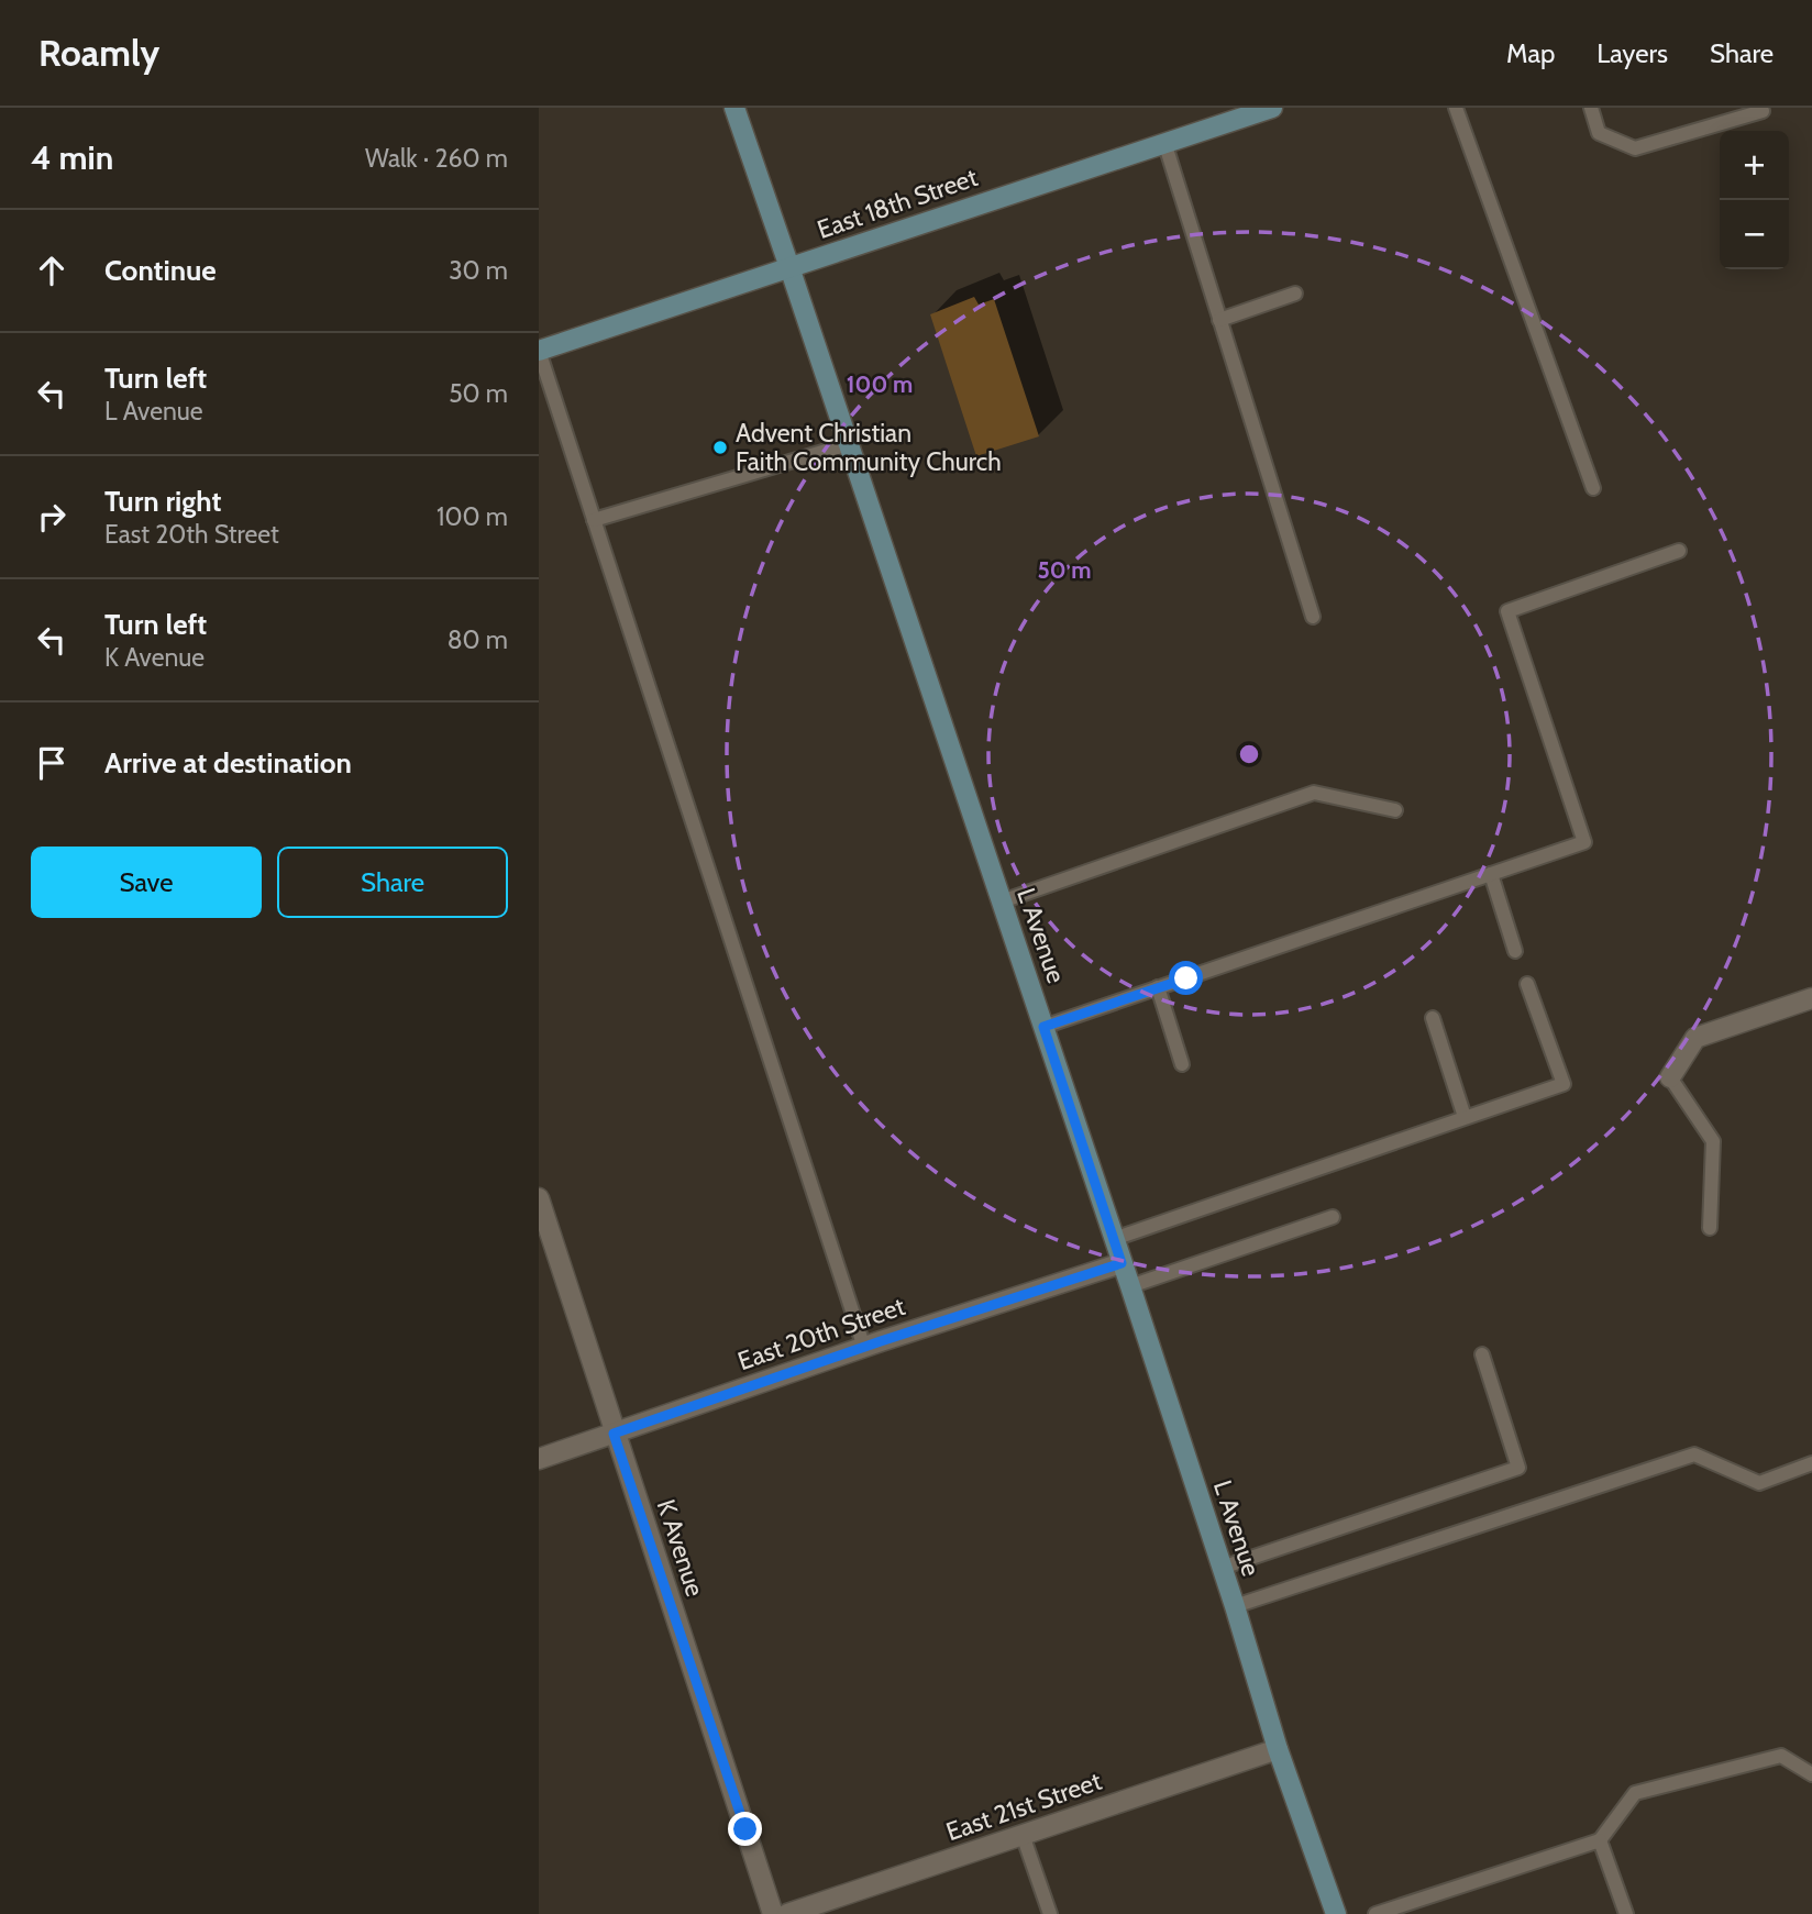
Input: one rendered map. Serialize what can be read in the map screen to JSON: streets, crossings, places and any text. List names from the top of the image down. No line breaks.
{"streets":{"street":["East 18th Street","L Avenue","East 20th Street","K Avenue","East 21st Street"]},"crossings":[["East 18th Street","L Avenue"],["L Avenue","East 20th Street"],["L Avenue","East 21st Street"],["East 20th Street","K Avenue"]],"places":["Advent Christian Faith Community Church"],"page":{"header":"Roamly","nav":["Map","Layers","Share"],"heading":["4 min","Walk · 260 m"],"map_buttons":["+","−"],"list":[["Continue","30 m"],["Turn left","L Avenue","50 m"],["Turn right","East 20th Street","100 m"],["Turn left","K Avenue","80 m"],"Arrive at destination"],"buttons":["Save","Share"]},"rings":["100 m","50 m"]}
